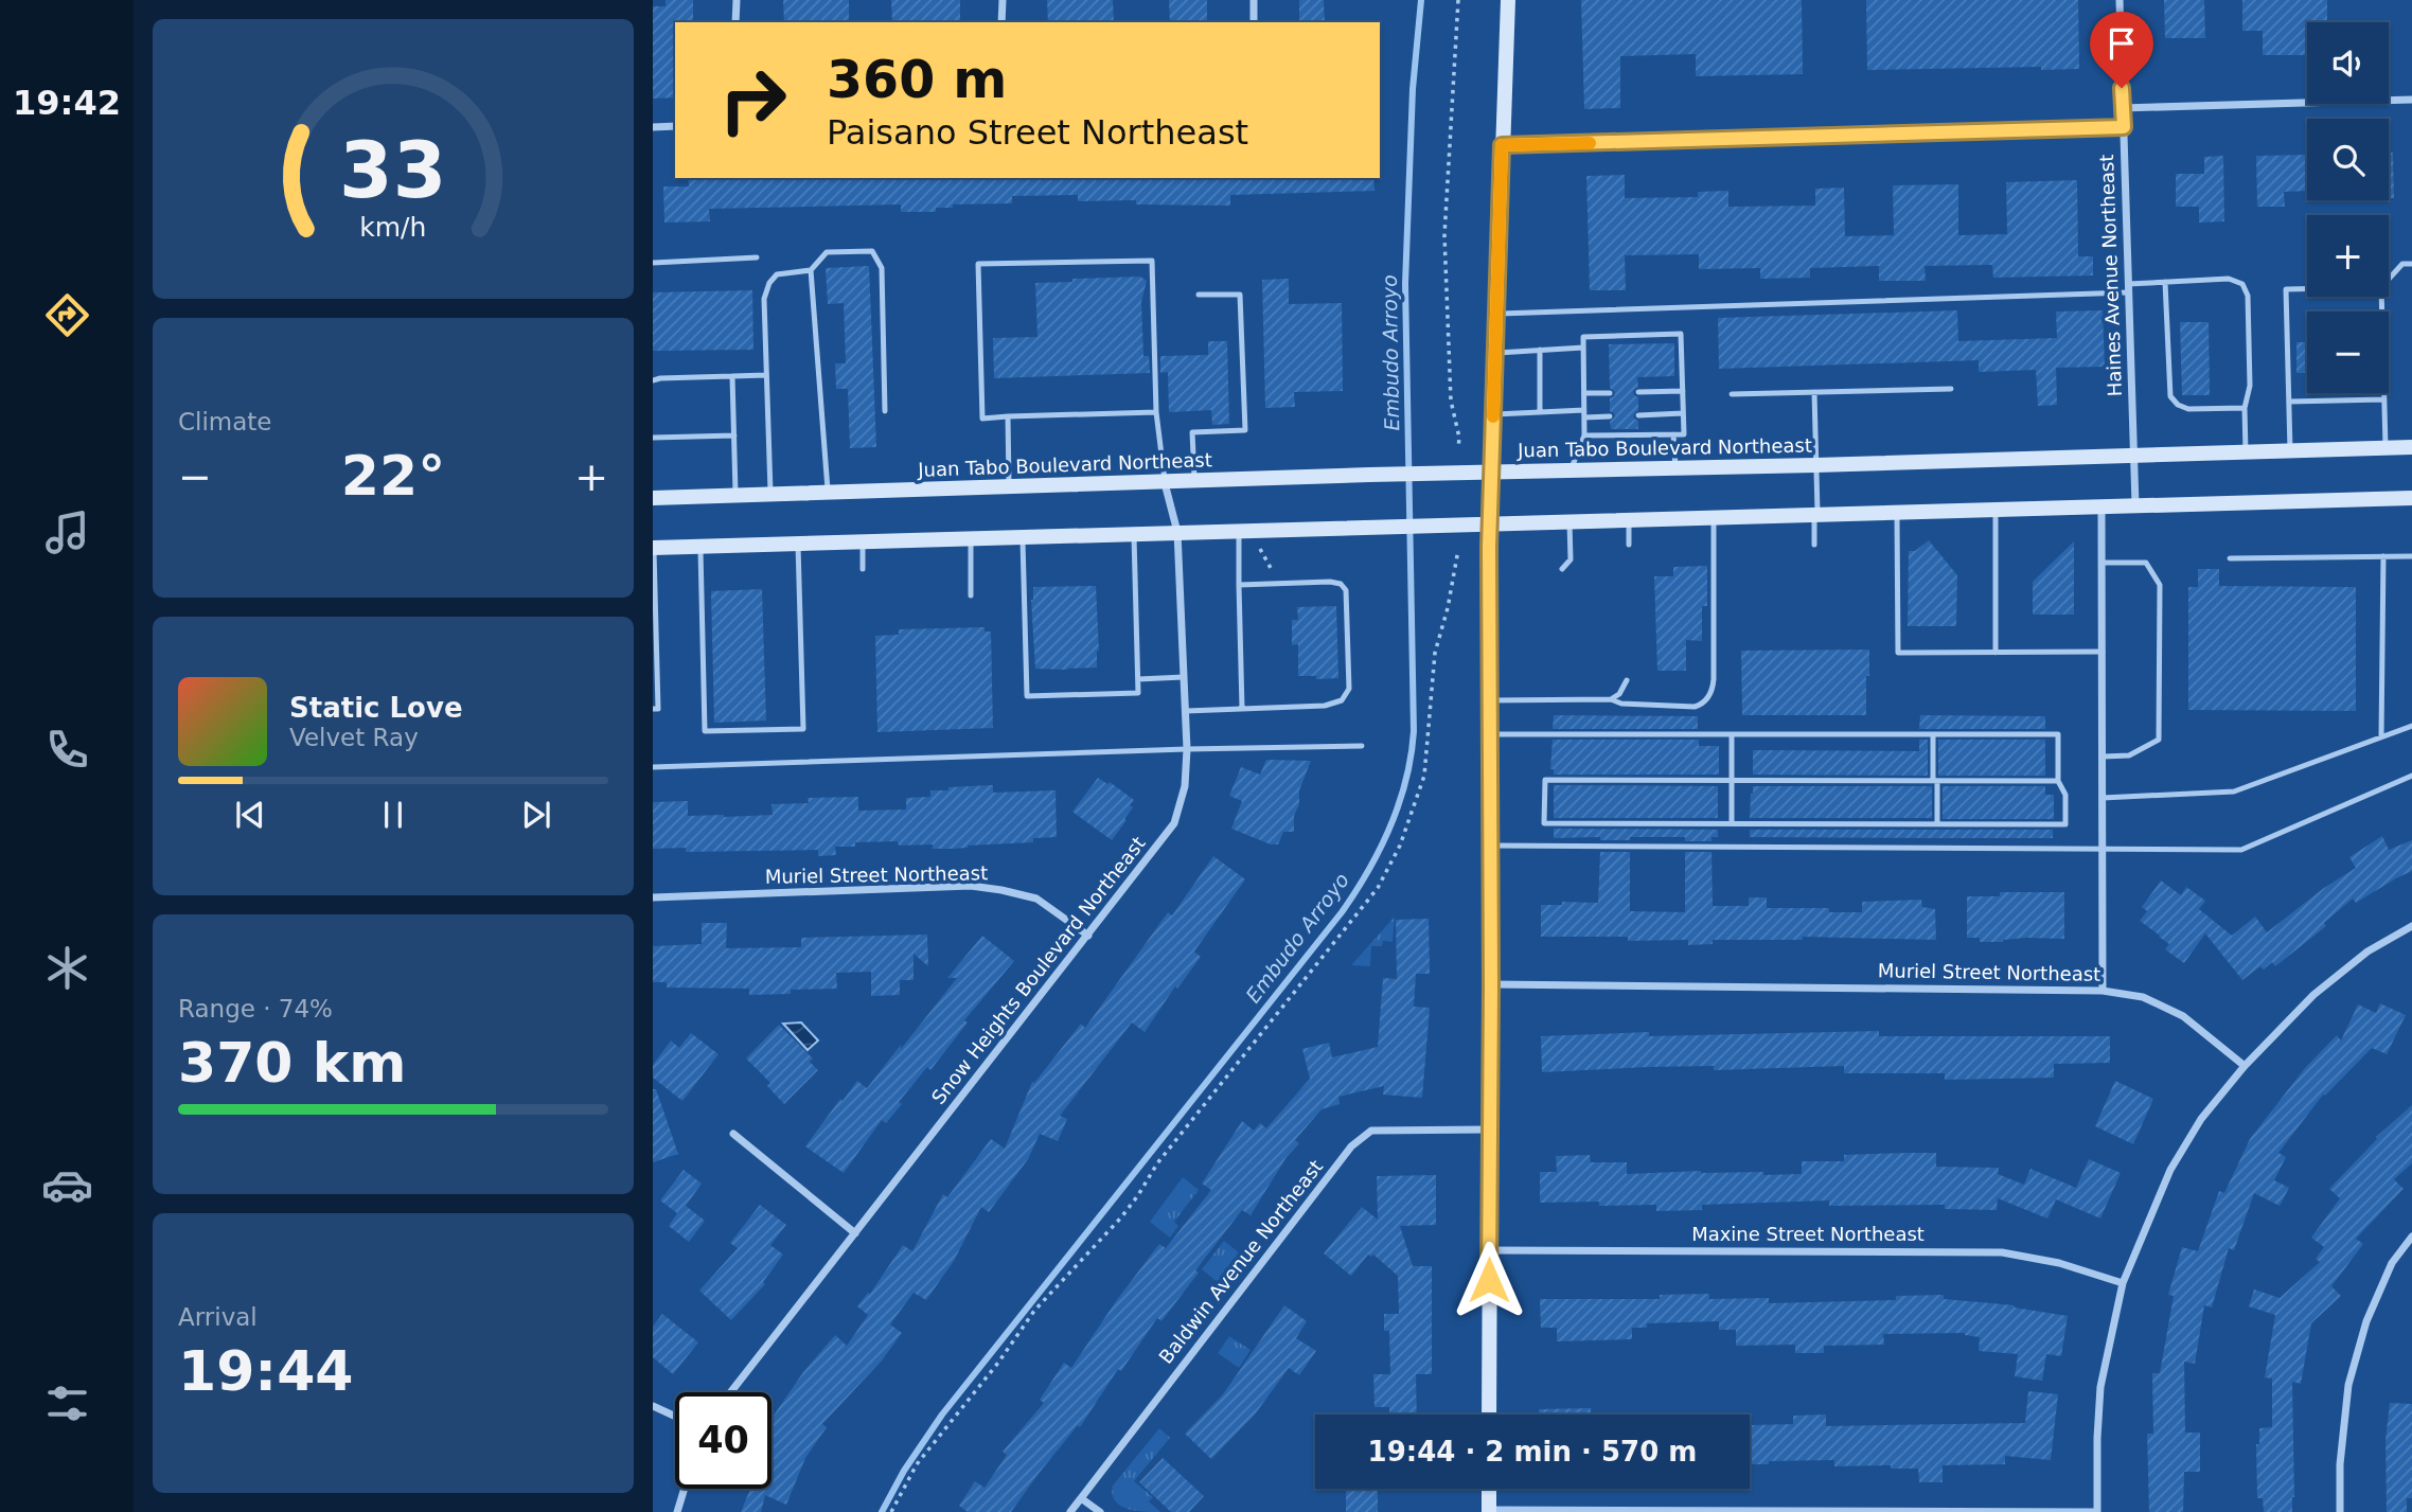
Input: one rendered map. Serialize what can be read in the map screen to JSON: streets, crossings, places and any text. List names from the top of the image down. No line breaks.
{"streets":{"main road":["Juan Tabo Boulevard Northeast"],"street":["Haines Avenue Northeast","Muriel Street Northeast","Snow Heights Boulevard Northeast","Maxine Street Northeast","Baldwin Avenue Northeast"]},"crossings":[["Haines Avenue Northeast","Juan Tabo Boulevard Northeast"],["Juan Tabo Boulevard Northeast","Snow Heights Boulevard Northeast"],["Muriel Street Northeast","Snow Heights Boulevard Northeast"]],"water":["Embudo Arroyo"],"page":{"tabs":"19:42","map_buttons":["+","−"],"turn":["360 m","Paisano Street Northeast"],"tile":["Climate",["Range · 74%","370 km"],["Arrival","19:44"]],"heat":["−","22°","+"],"song":["Static Love","Velvet Ray"],"limit":"40","trip":"19:44 · 2 min · 570 m","gauge":["33","km/h"]}}
